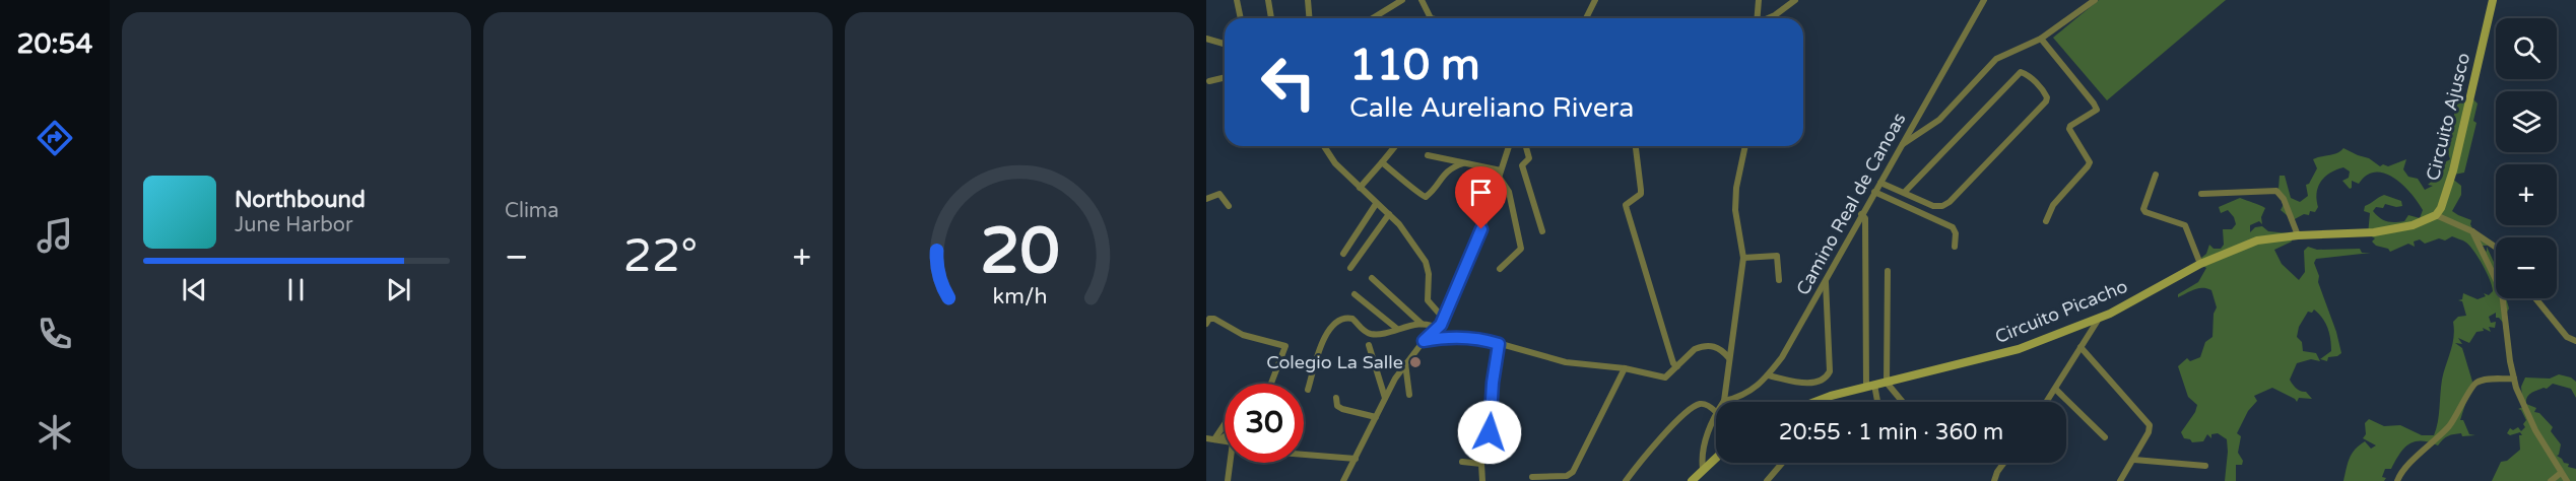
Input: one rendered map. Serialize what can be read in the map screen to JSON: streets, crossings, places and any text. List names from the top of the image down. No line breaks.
{"streets":{"main road":["Circuito Ajusco","Circuito Picacho"],"street":["Camino Real de Canoas"]},"crossings":[["Circuito Ajusco","Circuito Picacho"]],"places":["Colegio La Salle"],"page":{"tabs":"20:54","tile":"Clima","map_buttons":["+","−"],"turn":["110 m","Calle Aureliano Rivera"],"song":["Northbound","June Harbor"],"heat":["−","22°","+"],"limit":"30","trip":"20:55 · 1 min · 360 m","gauge":["20","km/h"]}}
